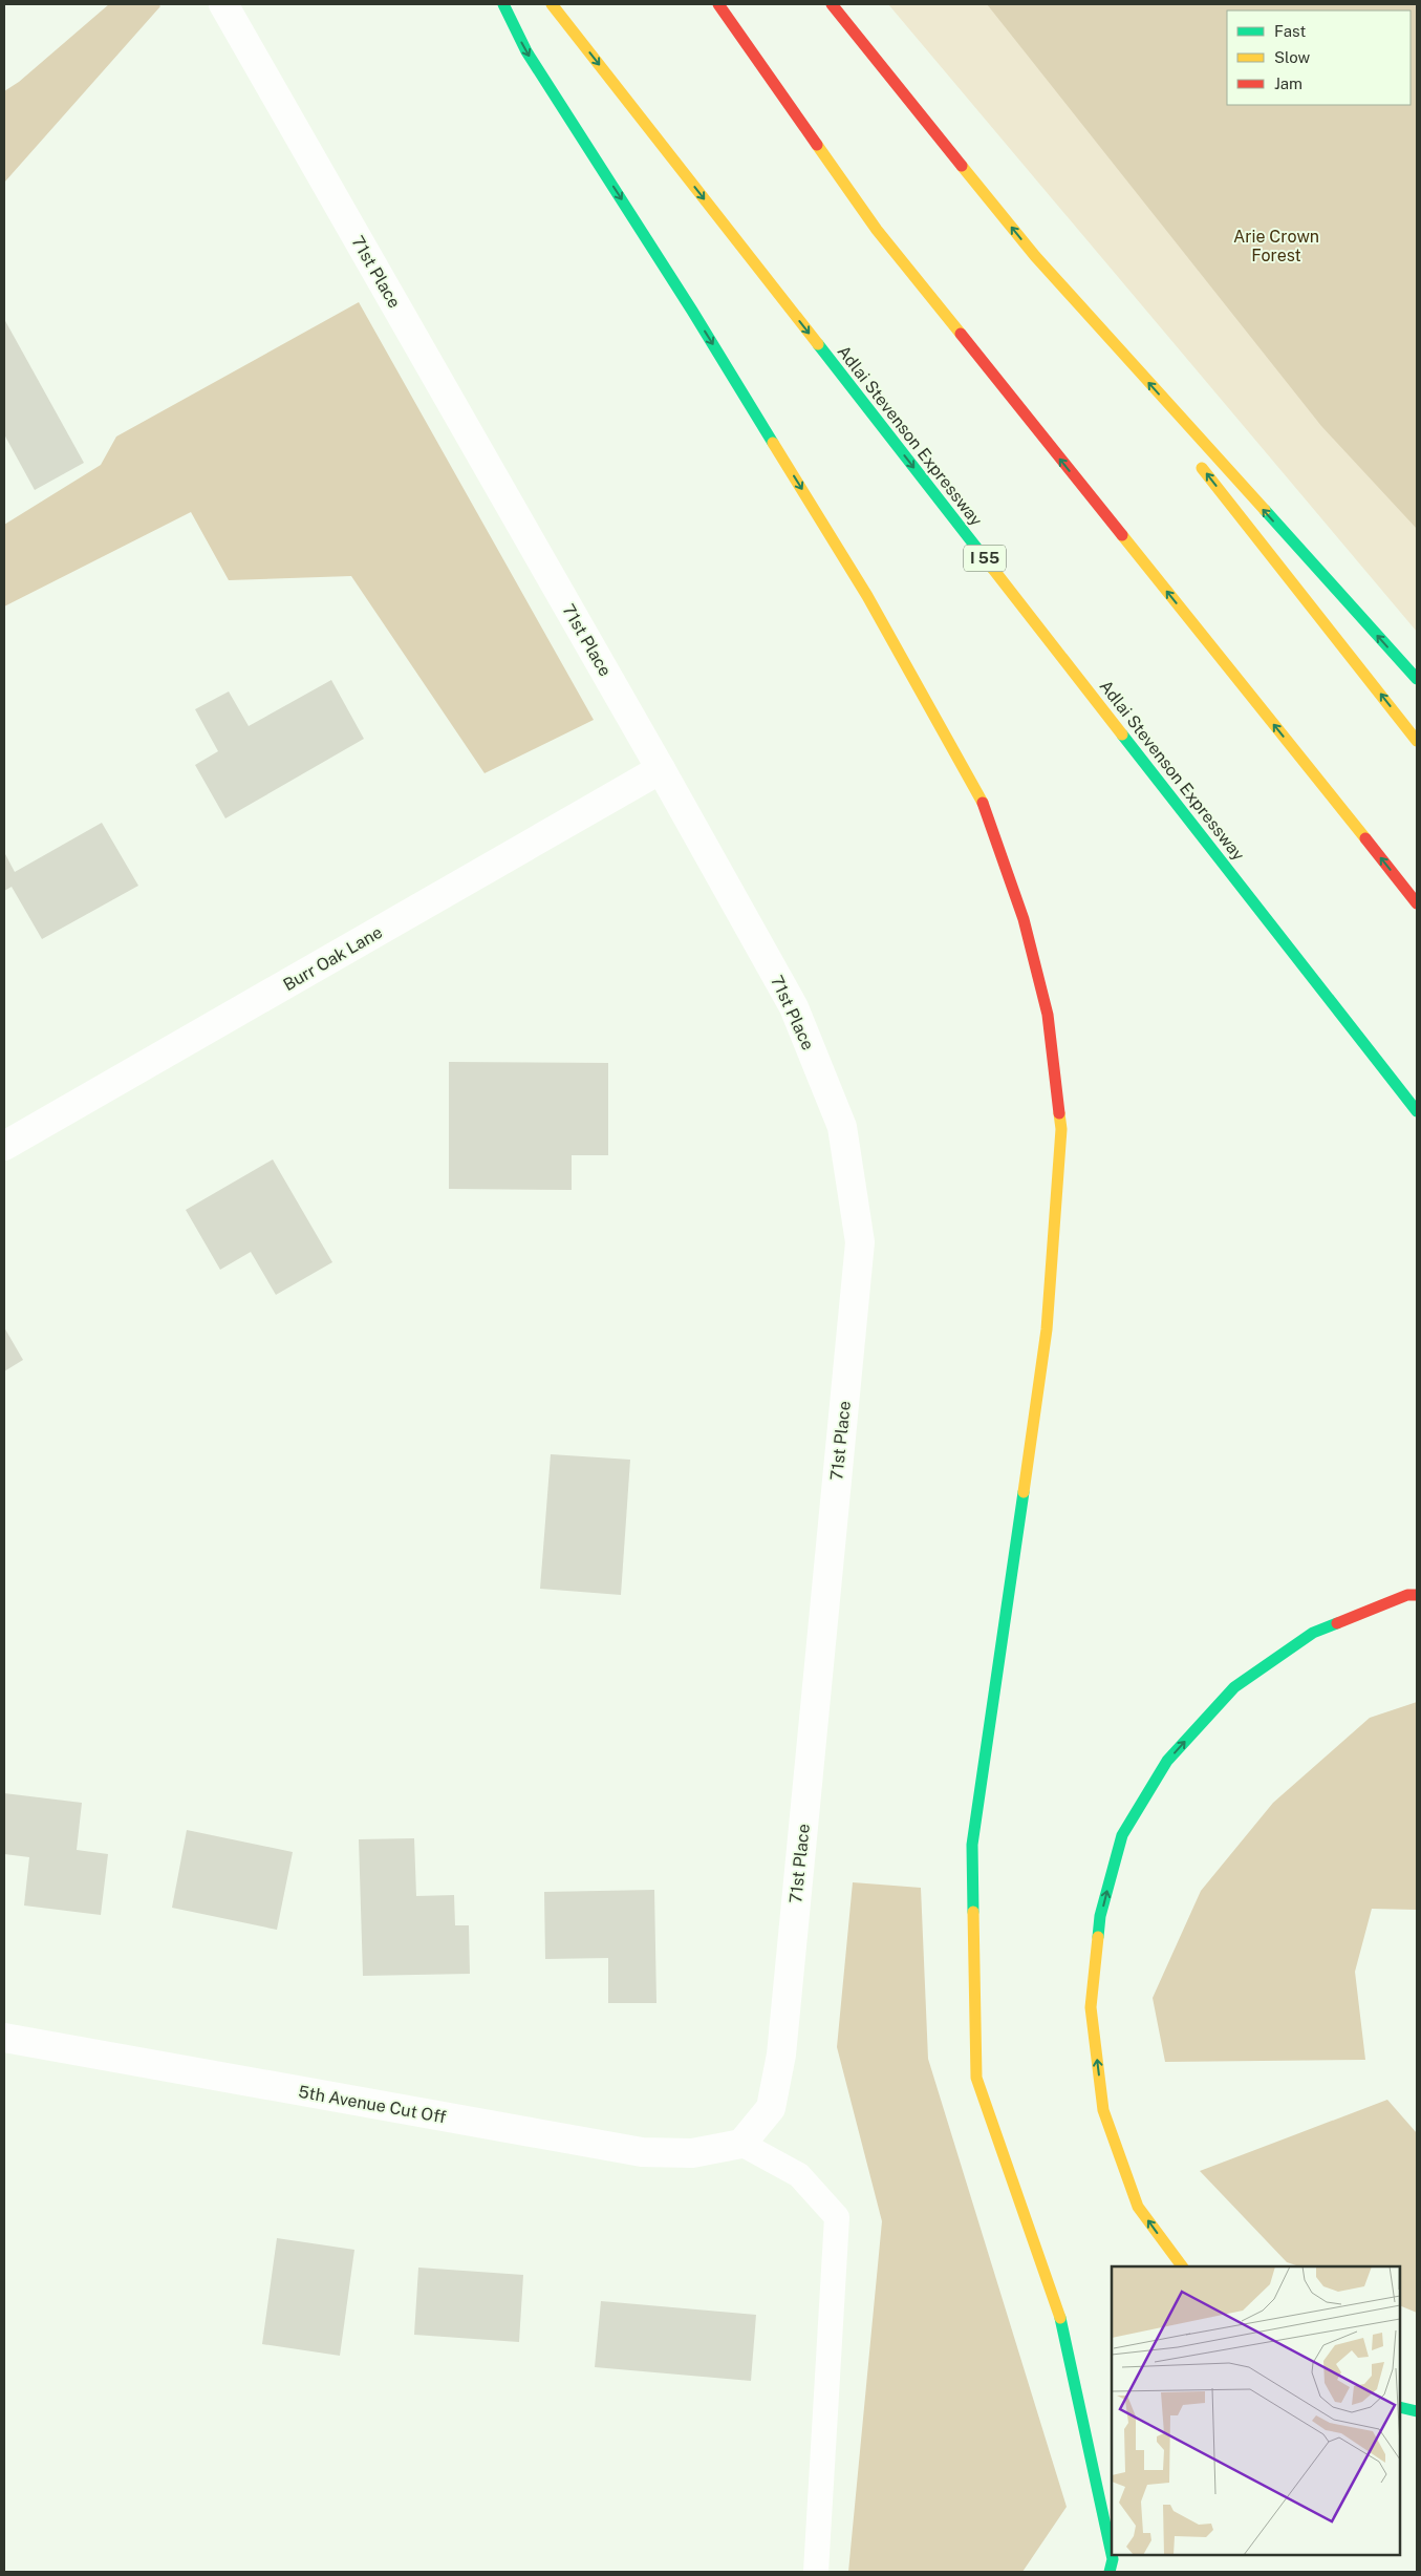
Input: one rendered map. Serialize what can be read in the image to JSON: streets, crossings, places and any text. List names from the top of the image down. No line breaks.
{"streets":{"highway":["Adlai Stevenson Expressway","I 55"],"street":["71st Place","Burr Oak Lane","5th Avenue Cut Off"]},"crossings":[["71st Place","Burr Oak Lane"],["71st Place","5th Avenue Cut Off"]],"one_way":["Adlai Stevenson Expressway"],"parks":["Arie Crown Forest"],"legend":["Fast","Slow","Jam"]}
